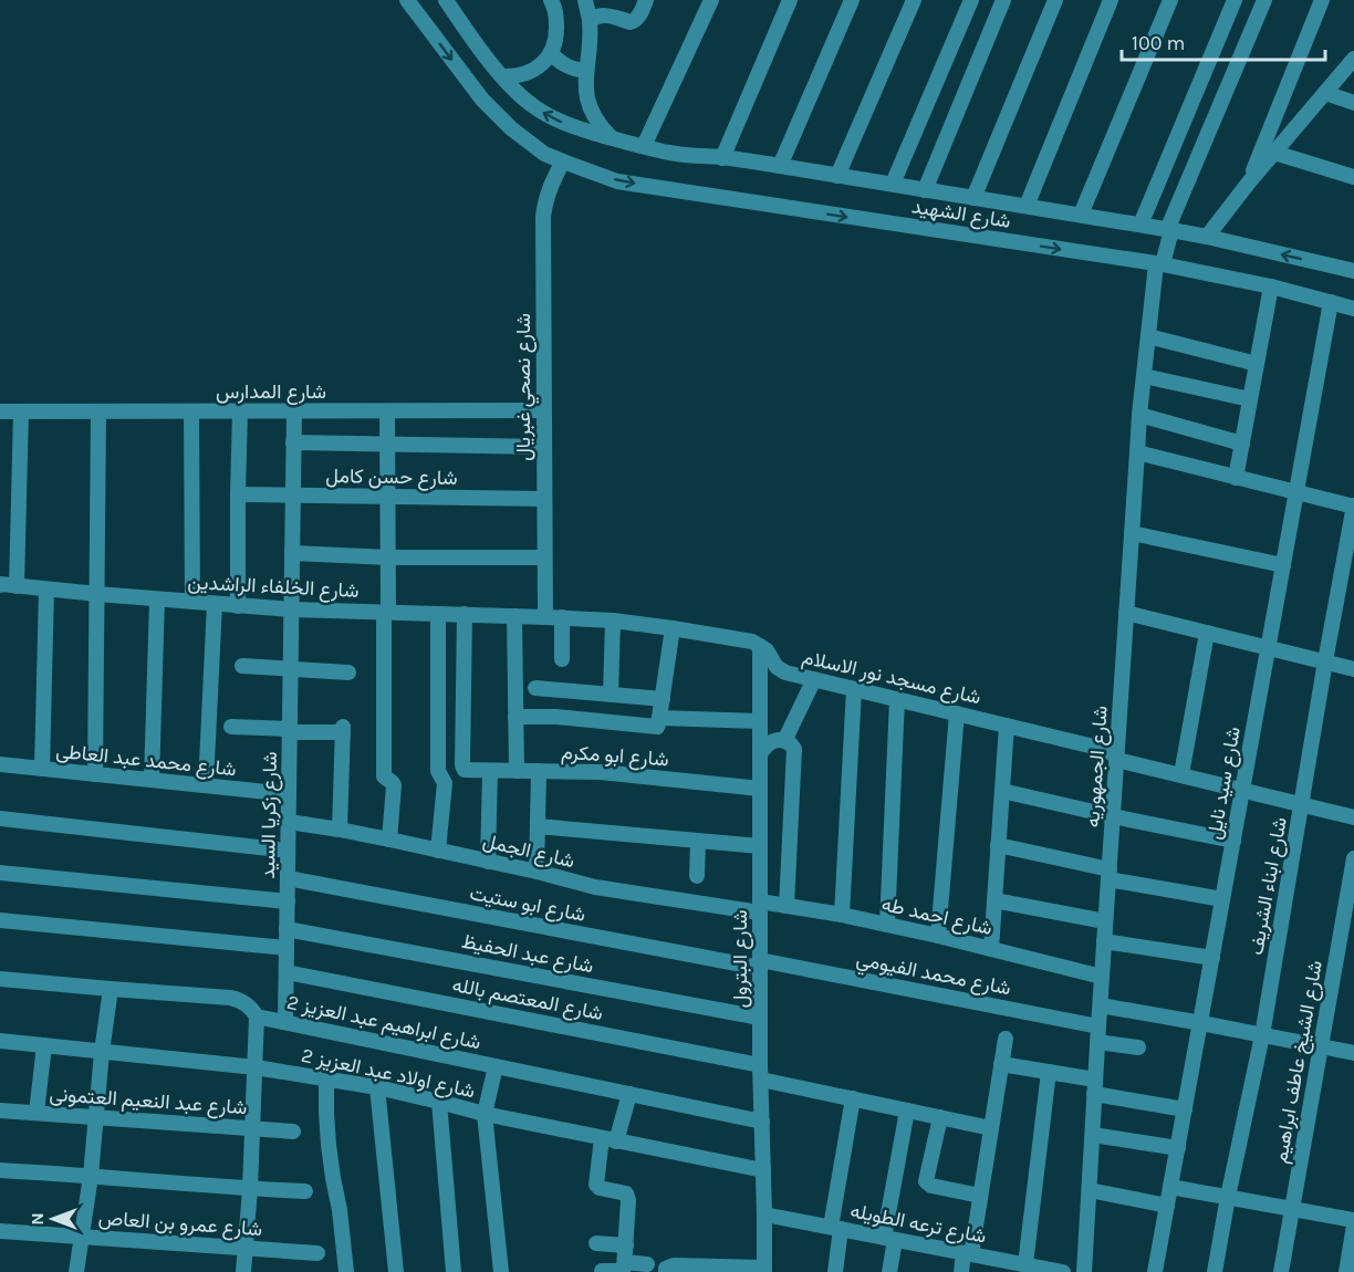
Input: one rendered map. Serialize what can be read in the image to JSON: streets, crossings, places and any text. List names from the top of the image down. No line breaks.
{"streets":{"street":["شارع الشهيد","شارع نصحي غبريال","شارع المدارس","شارع حسن كامل","شارع الخلفاء الراشدين","شارع مسجد نور الاسلام","شارع ابو مكرم","شارع محمد عبد العاطى","شارع الجمهوريه","شارع سيد نايل","شارع زكريا السيد","شارع الجمل","شارع ابناء الشريف","شارع ابو ستيت","شارع احمد طه","شارع عبد الحفيظ","شارع البترول","شارع محمد الفيومي","شارع المعتصم بالله","شارع ابراهيم عبد العزيز 2","شارع الشيخ عاطف ابراهيم","شارع اولاد عبد العزيز 2","شارع عبد النعيم العتمونى","شارع عمرو بن العاص","شارع ترعه الطويله"]},"crossings":[["شارع الشهيد","شارع نصحي غبريال"],["شارع الشهيد","شارع الجمهوريه"],["شارع الشهيد","شارع سيد نايل"],["شارع نصحي غبريال","شارع المدارس"],["شارع نصحي غبريال","شارع حسن كامل"],["شارع نصحي غبريال","شارع الخلفاء الراشدين"],["شارع المدارس","شارع زكريا السيد"],["شارع حسن كامل","شارع زكريا السيد"],["شارع الخلفاء الراشدين","شارع ابو مكرم"],["شارع الخلفاء الراشدين","شارع زكريا السيد"],["شارع مسجد نور الاسلام","شارع الجمهوريه"],["شارع مسجد نور الاسلام","شارع سيد نايل"],["شارع مسجد نور الاسلام","شارع ابناء الشريف"],["شارع مسجد نور الاسلام","شارع البترول"],["شارع ابو مكرم","شارع البترول"],["شارع محمد عبد العاطى","شارع زكريا السيد"],["شارع الجمهوريه","شارع احمد طه"],["شارع الجمهوريه","شارع محمد الفيومي"],["شارع زكريا السيد","شارع الجمل"],["شارع زكريا السيد","شارع ابو ستيت"],["شارع زكريا السيد","شارع عبد الحفيظ"],["شارع زكريا السيد","شارع المعتصم بالله"],["شارع زكريا السيد","شارع ابراهيم عبد العزيز 2"],["شارع الجمل","شارع احمد طه"],["شارع الجمل","شارع البترول"],["شارع ابو ستيت","شارع البترول"],["شارع ابو ستيت","شارع محمد الفيومي"],["شارع احمد طه","شارع البترول"],["شارع عبد الحفيظ","شارع البترول"],["شارع البترول","شارع محمد الفيومي"],["شارع البترول","شارع المعتصم بالله"],["شارع البترول","شارع ابراهيم عبد العزيز 2"],["شارع البترول","شارع اولاد عبد العزيز 2"],["شارع البترول","شارع ترعه الطويله"]],"scale_bar":"100 m","north":"left"}
